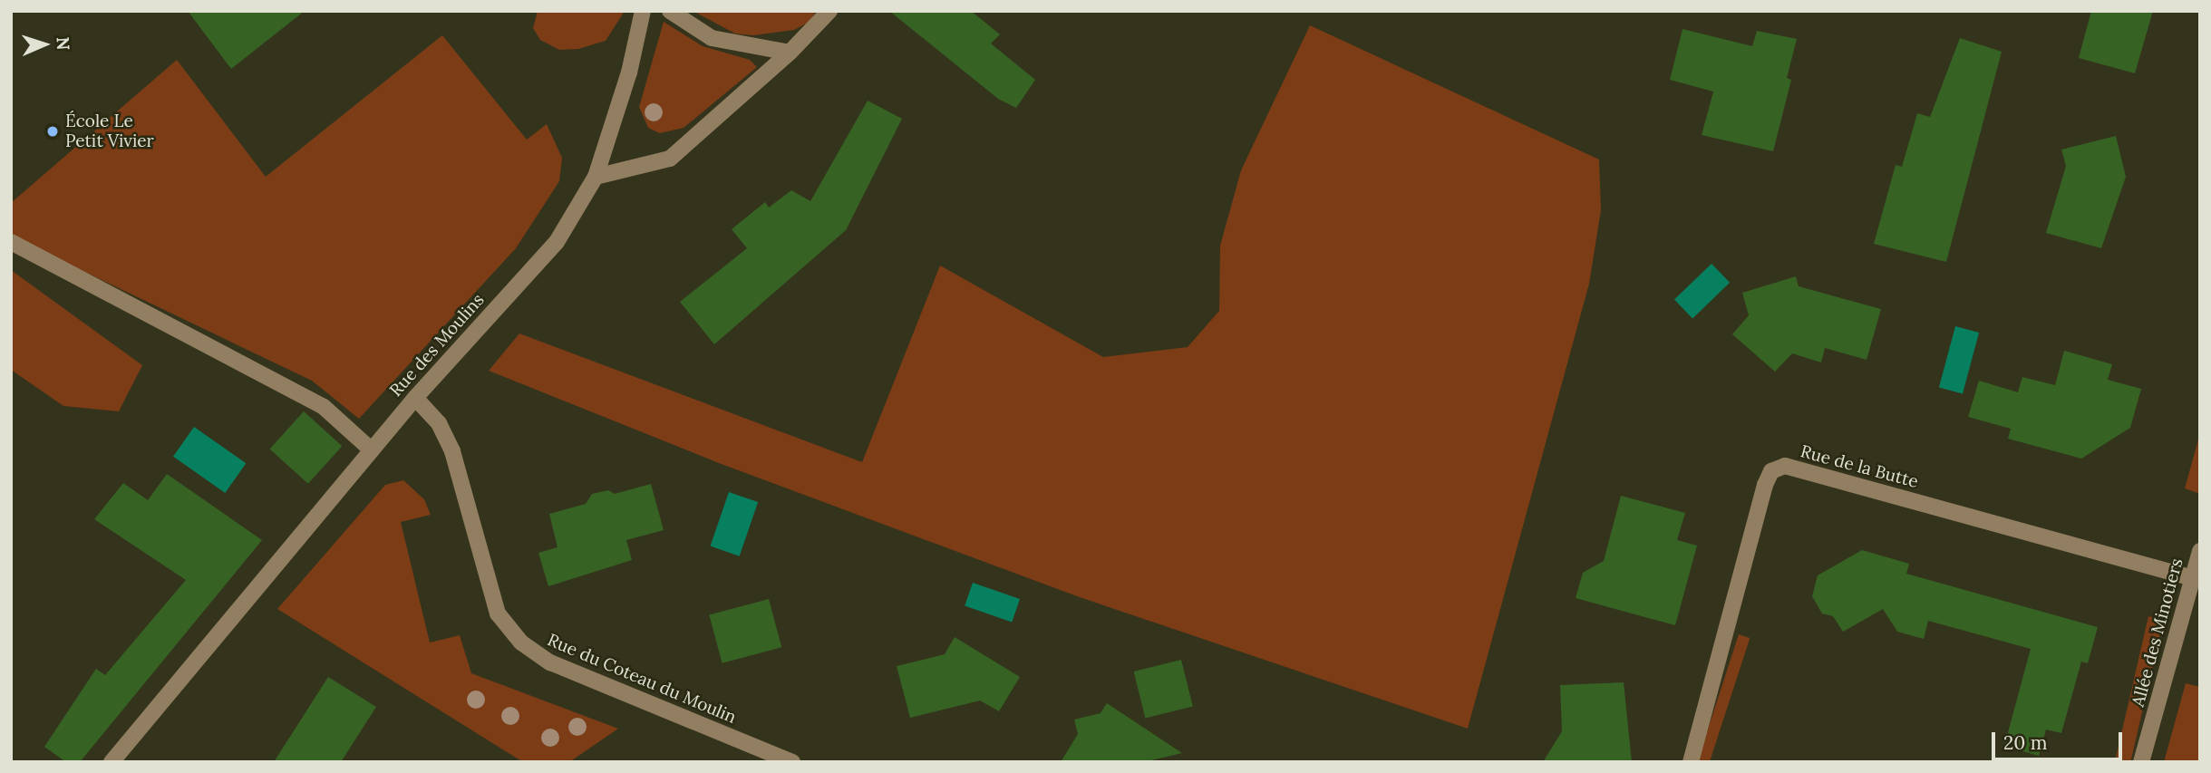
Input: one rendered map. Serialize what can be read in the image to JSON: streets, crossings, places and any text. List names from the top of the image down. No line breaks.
{"streets":{"street":["Rue des Moulins","Rue de la Butte","Allée des Minotiers","Rue du Coteau du Moulin"]},"crossings":[["Rue des Moulins","Rue du Coteau du Moulin"],["Rue de la Butte","Allée des Minotiers"]],"places":["École Le Petit Vivier"],"scale_bar":"20 m","north":"right"}
